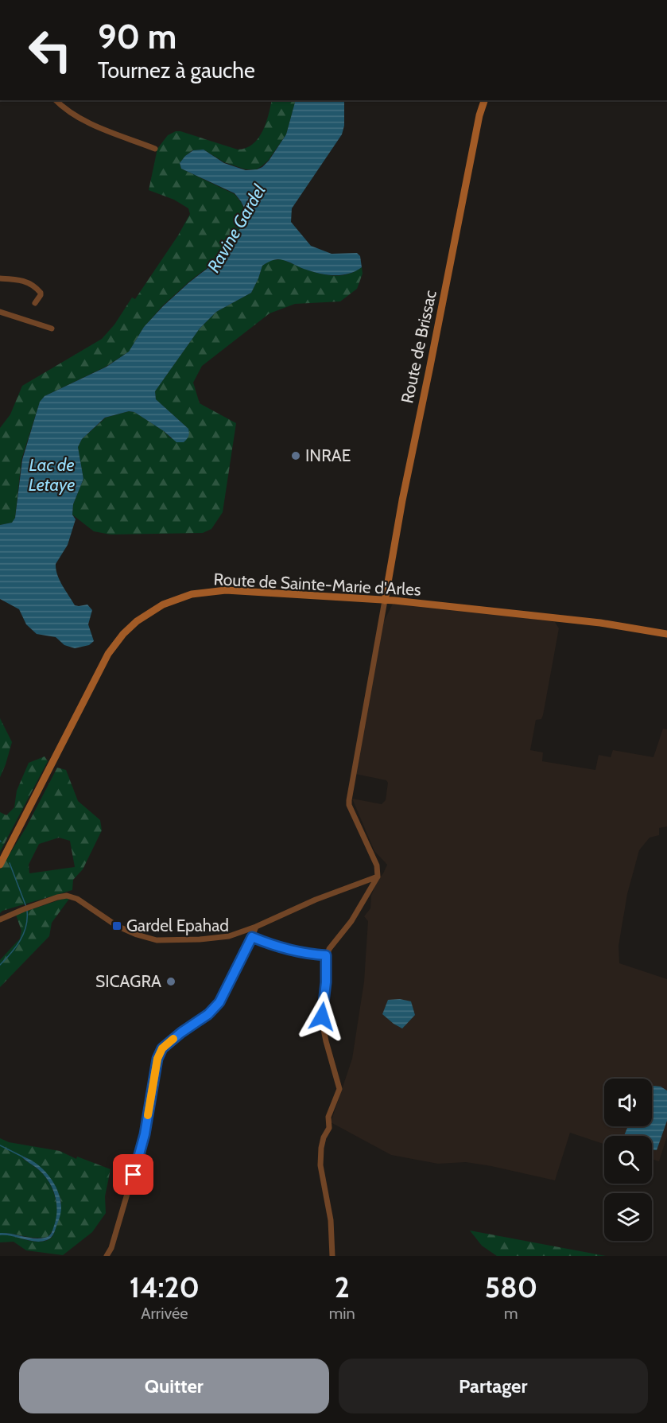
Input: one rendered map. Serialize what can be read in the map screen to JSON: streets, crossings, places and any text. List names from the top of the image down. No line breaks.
{"streets":{"main road":["Route de Brissac","Route de Sainte-Marie d'Arles"]},"crossings":[["Route de Brissac","Route de Sainte-Marie d'Arles"]],"water":["Ravine Gardel","Lac de Letaye"],"places":{"other":["INRAE","SICAGRA"],"transit":["Gardel Epahad"]},"page":{"turn":["90 m","Tournez à gauche"],"eta":["14:20","Arrivée","2","min","580","m"],"buttons":["Quitter","Partager"]}}
